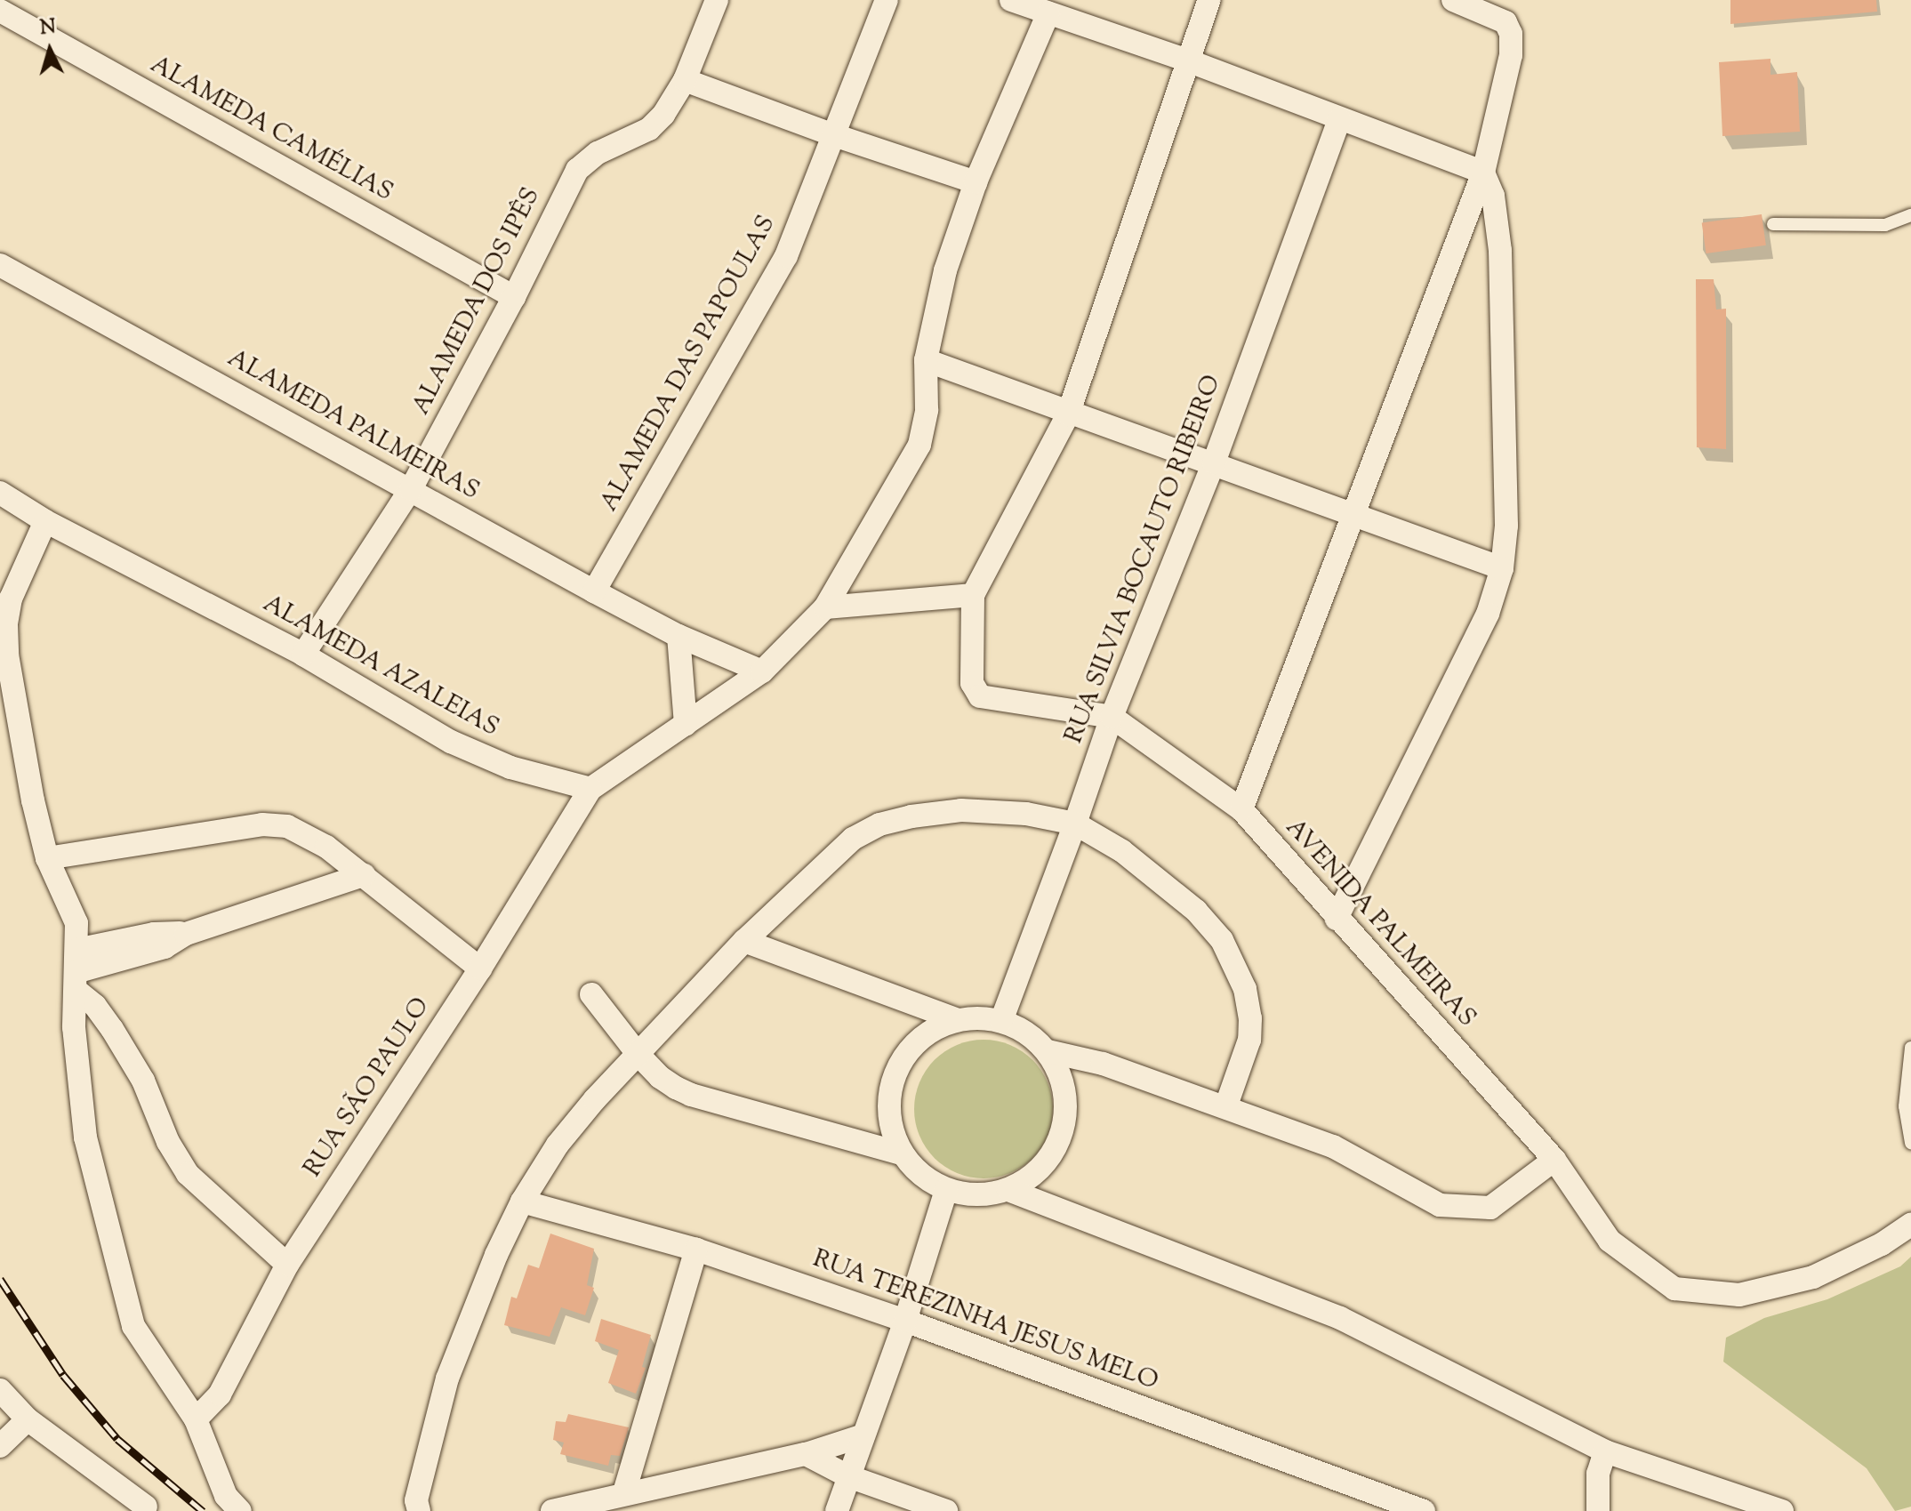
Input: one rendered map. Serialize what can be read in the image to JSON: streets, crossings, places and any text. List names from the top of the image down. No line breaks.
{"streets":{"street":["ALAMEDA CAMÉLIAS","ALAMEDA DOS IPÊS","ALAMEDA DAS PAPOULAS","ALAMEDA PALMEIRAS","RUA SILVIA BOCAUTO RIBEIRO","ALAMEDA AZALEIAS","AVENIDA PALMEIRAS","RUA SÃO PAULO","RUA TEREZINHA JESUS MELO"]},"crossings":[["ALAMEDA CAMÉLIAS","ALAMEDA DOS IPÊS"],["ALAMEDA DOS IPÊS","ALAMEDA PALMEIRAS"],["ALAMEDA DOS IPÊS","ALAMEDA AZALEIAS"],["ALAMEDA DAS PAPOULAS","ALAMEDA PALMEIRAS"],["RUA SILVIA BOCAUTO RIBEIRO","AVENIDA PALMEIRAS"],["ALAMEDA AZALEIAS","RUA SÃO PAULO"]],"north":"top"}
